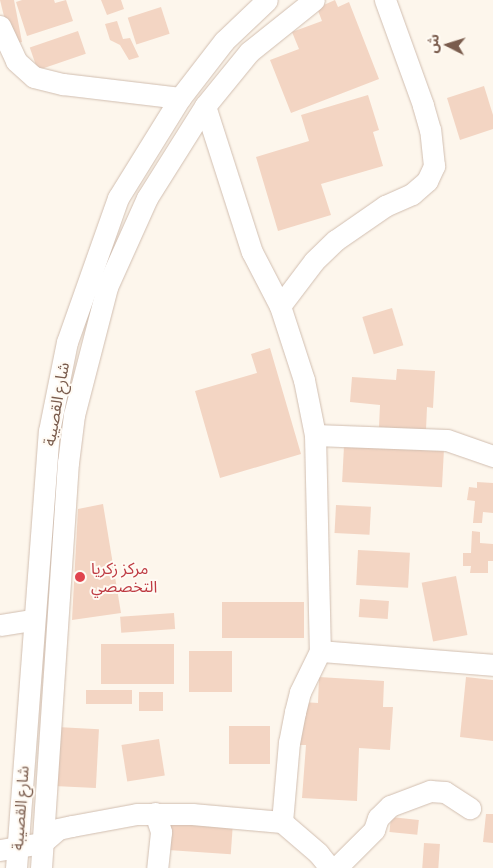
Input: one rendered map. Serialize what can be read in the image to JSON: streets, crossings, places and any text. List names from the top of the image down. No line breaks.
{"streets":{"street":["شارع القصيبة"]},"places":["مركز زكريا التخصصي"],"north":"left"}
